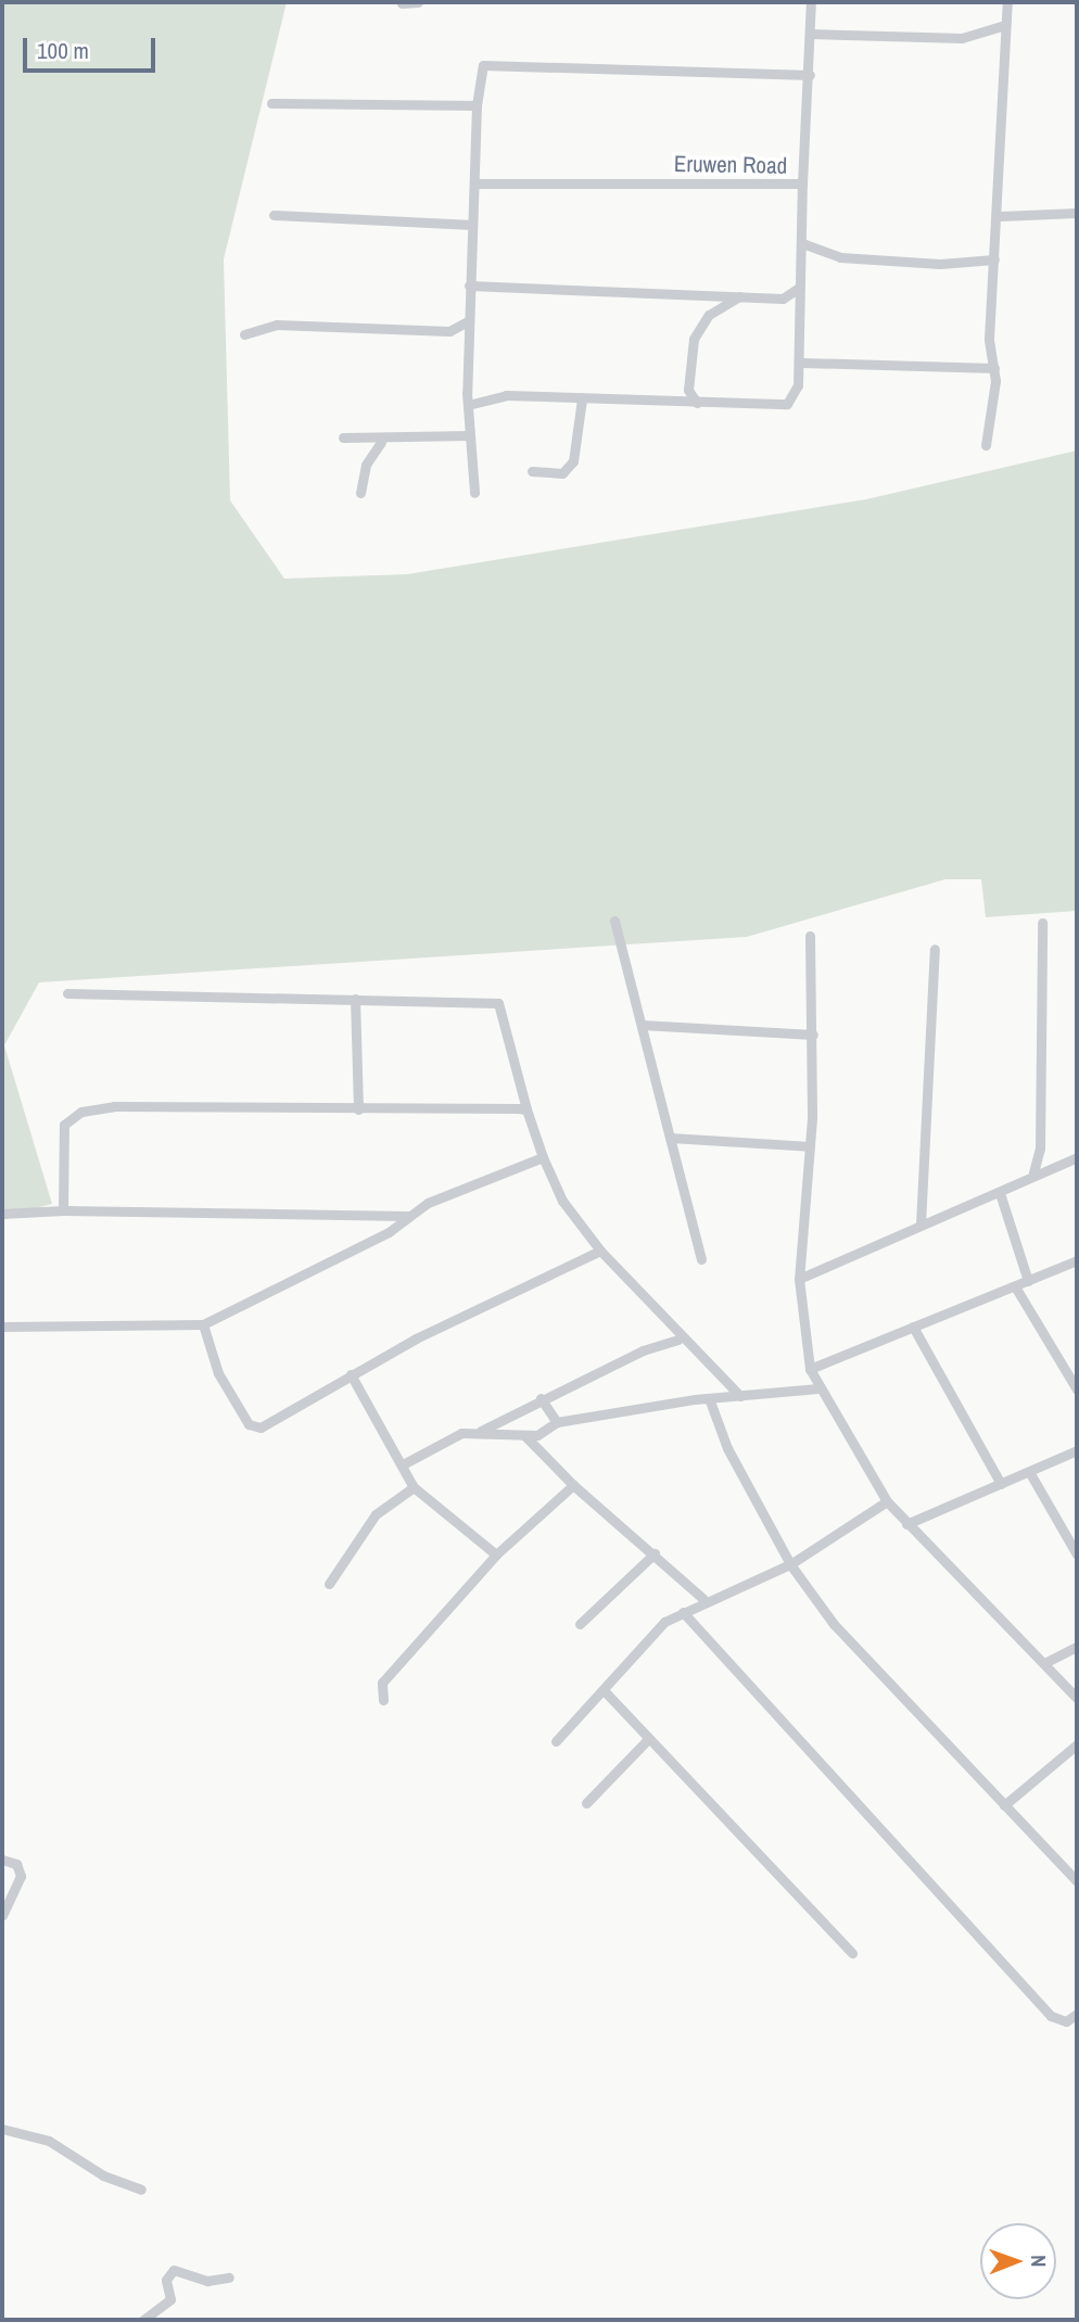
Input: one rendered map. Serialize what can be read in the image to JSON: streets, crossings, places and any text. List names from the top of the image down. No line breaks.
{"streets":{"street":["Eruwen Road"]},"scale_bar":"100 m","north":"right"}
